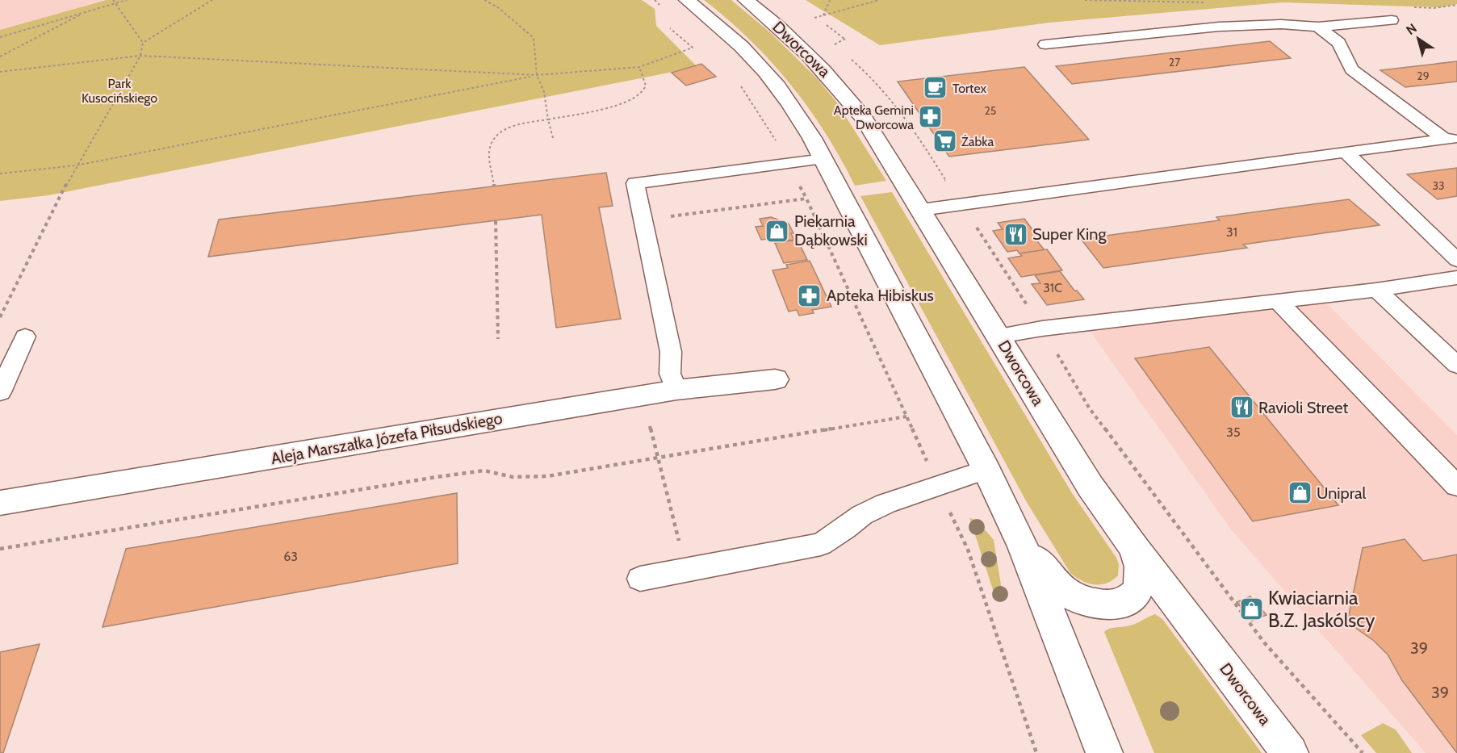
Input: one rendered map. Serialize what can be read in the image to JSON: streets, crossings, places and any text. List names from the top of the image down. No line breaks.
{"streets":{"street":["Dworcowa","Aleja Marszałka Józefa Piłsudskiego"]},"parks":["Park Kusocińskiego"],"places":{"cafe":["Tortex"],"pharmacy":["Apteka Gemini Dworcowa","Apteka Hibiskus"],"supermarket":["Żabka"],"shop":["Piekarnia Dąbkowski","Unipral","Kwiaciarnia B.Z. Jaskólscy"],"restaurant":["Super King","Ravioli Street"]},"house_numbers":["27","29","25","33","31","31C","35","63","39","39"],"north":"top left"}
